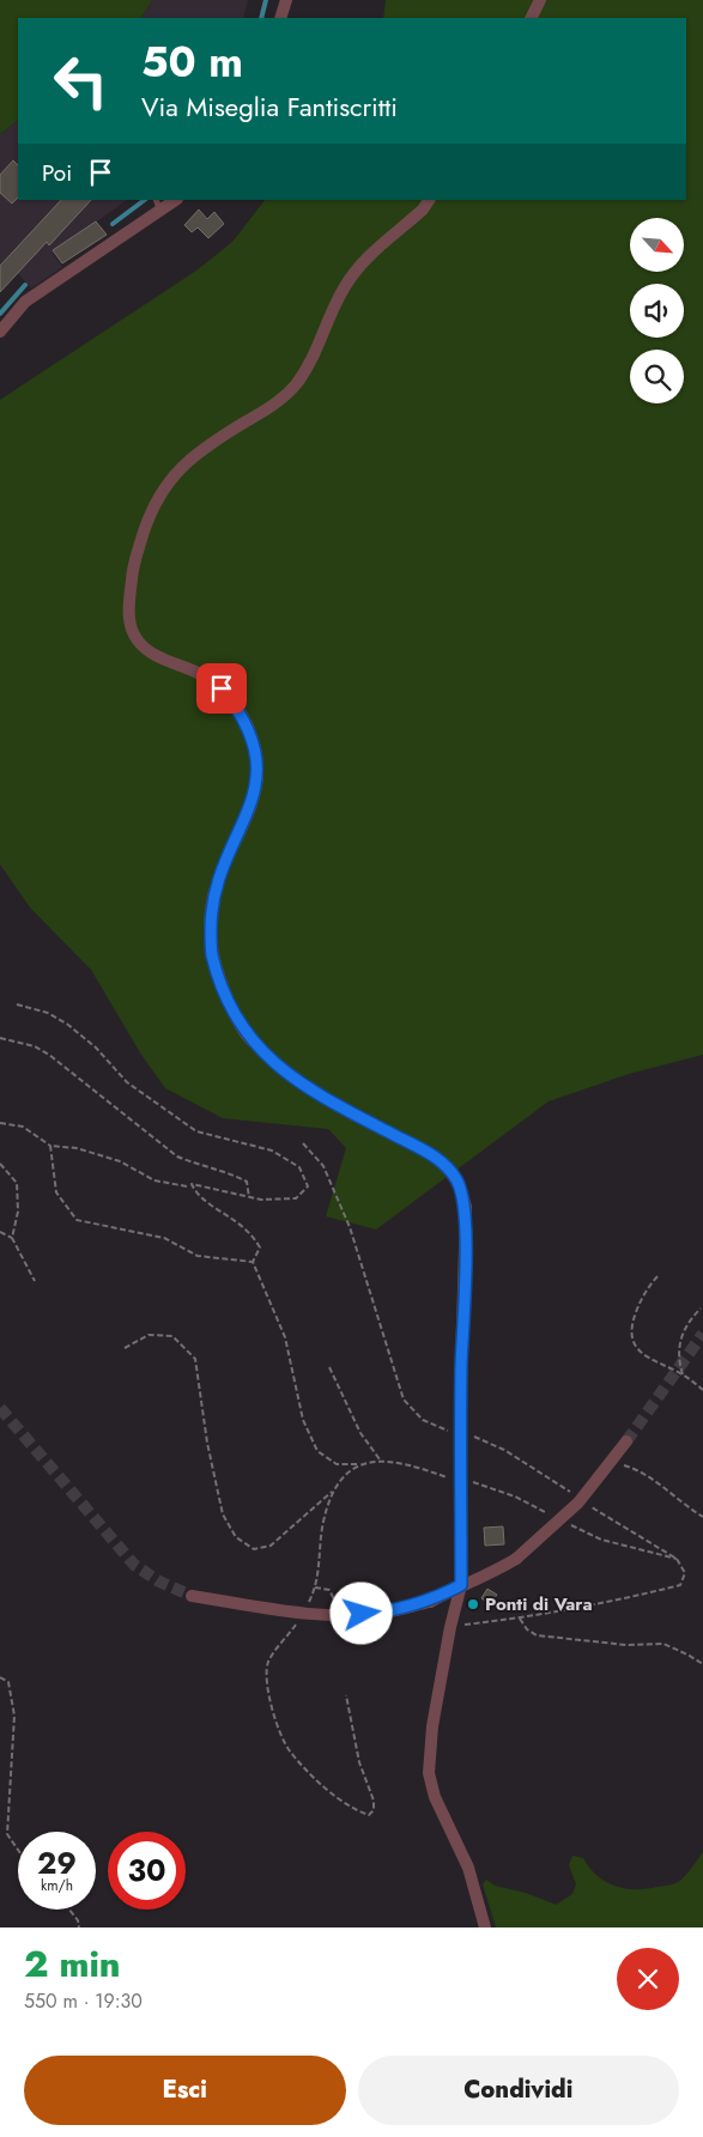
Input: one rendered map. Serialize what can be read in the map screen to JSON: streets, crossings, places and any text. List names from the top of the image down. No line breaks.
{"places":["Ponti di Vara"],"north":"bottom right","page":{"turn":["50 m","Via Miseglia Fantiscritti"],"then":"Poi","speed":"29 km/h","limit":"30","heading":["2 min","550 m · 19:30"],"buttons":["Esci","Condividi"]}}
